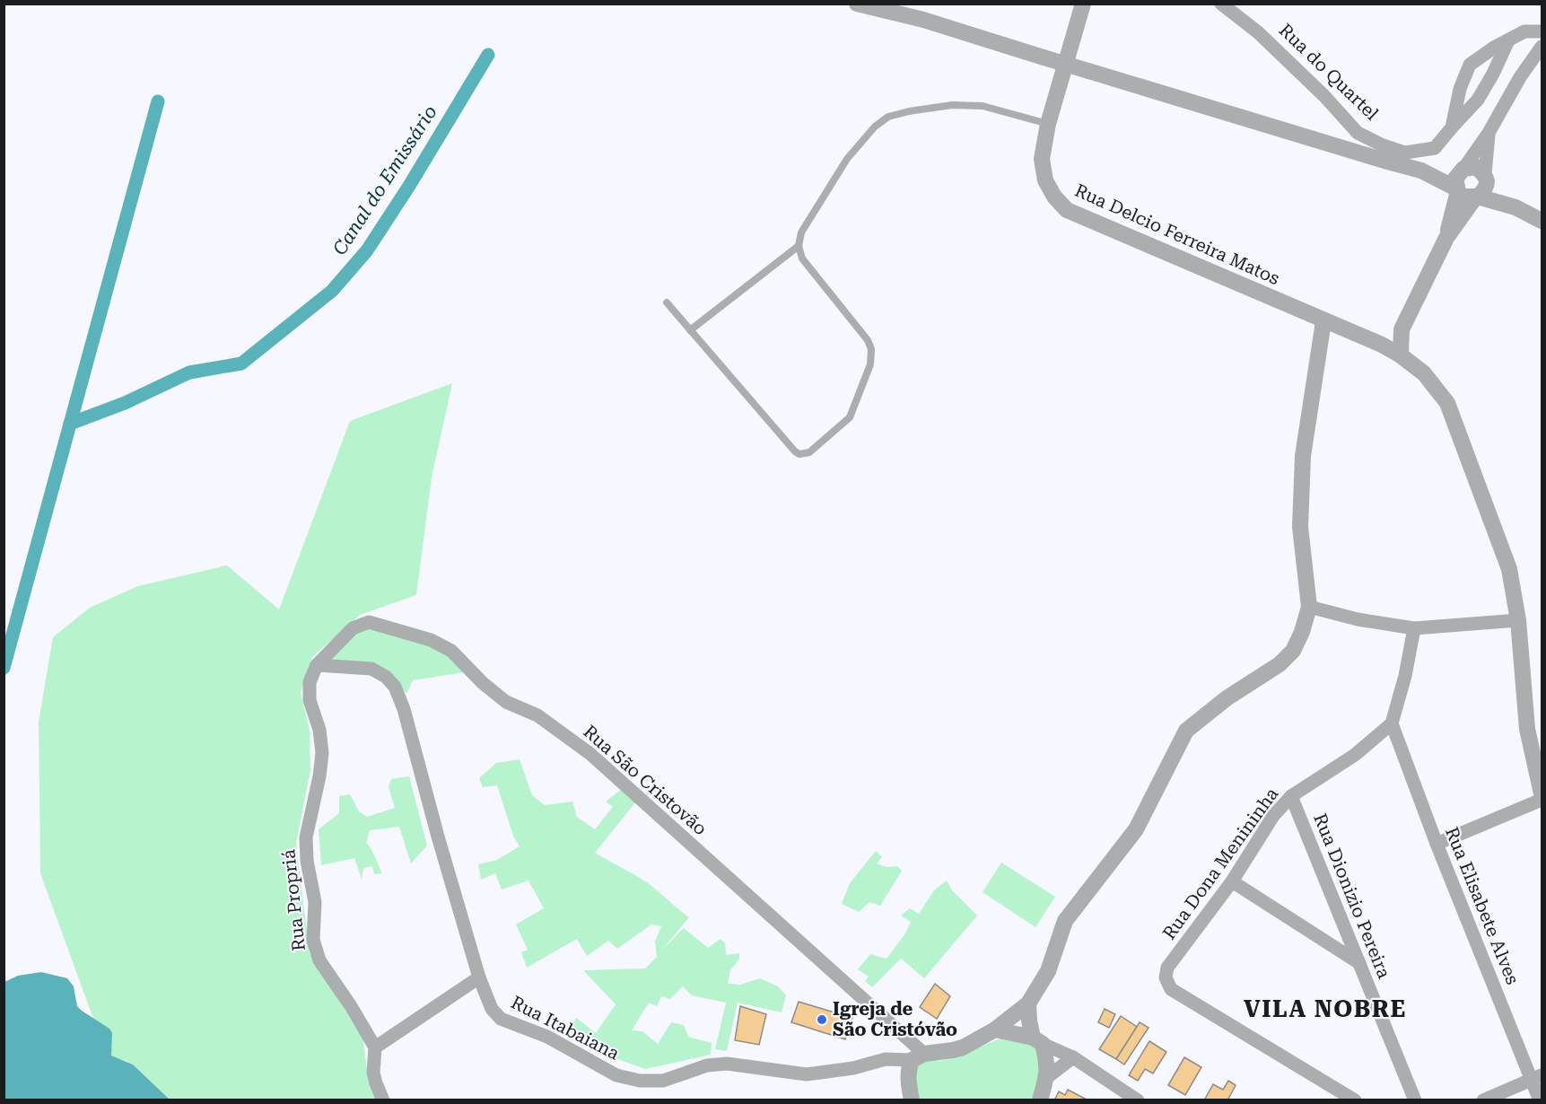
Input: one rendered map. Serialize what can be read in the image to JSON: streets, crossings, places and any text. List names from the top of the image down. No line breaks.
{"streets":{"street":["Rua do Quartel","Rua Delcio Ferreira Matos","Rua São Cristovão","Rua Dona Menininha","Rua Dionizio Pereira","Rua Propriá","Rua Elisabete Alves","Rua Itabaiana"]},"crossings":[["Rua São Cristovão","Rua Propriá"],["Rua São Cristovão","Rua Itabaiana"],["Rua Dona Menininha","Rua Dionizio Pereira"],["Rua Dona Menininha","Rua Elisabete Alves"],["Rua Propriá","Rua Itabaiana"]],"districts":["VILA NOBRE"],"water":["Canal do Emissário"],"places":["Igreja de São Cristóvão"]}
